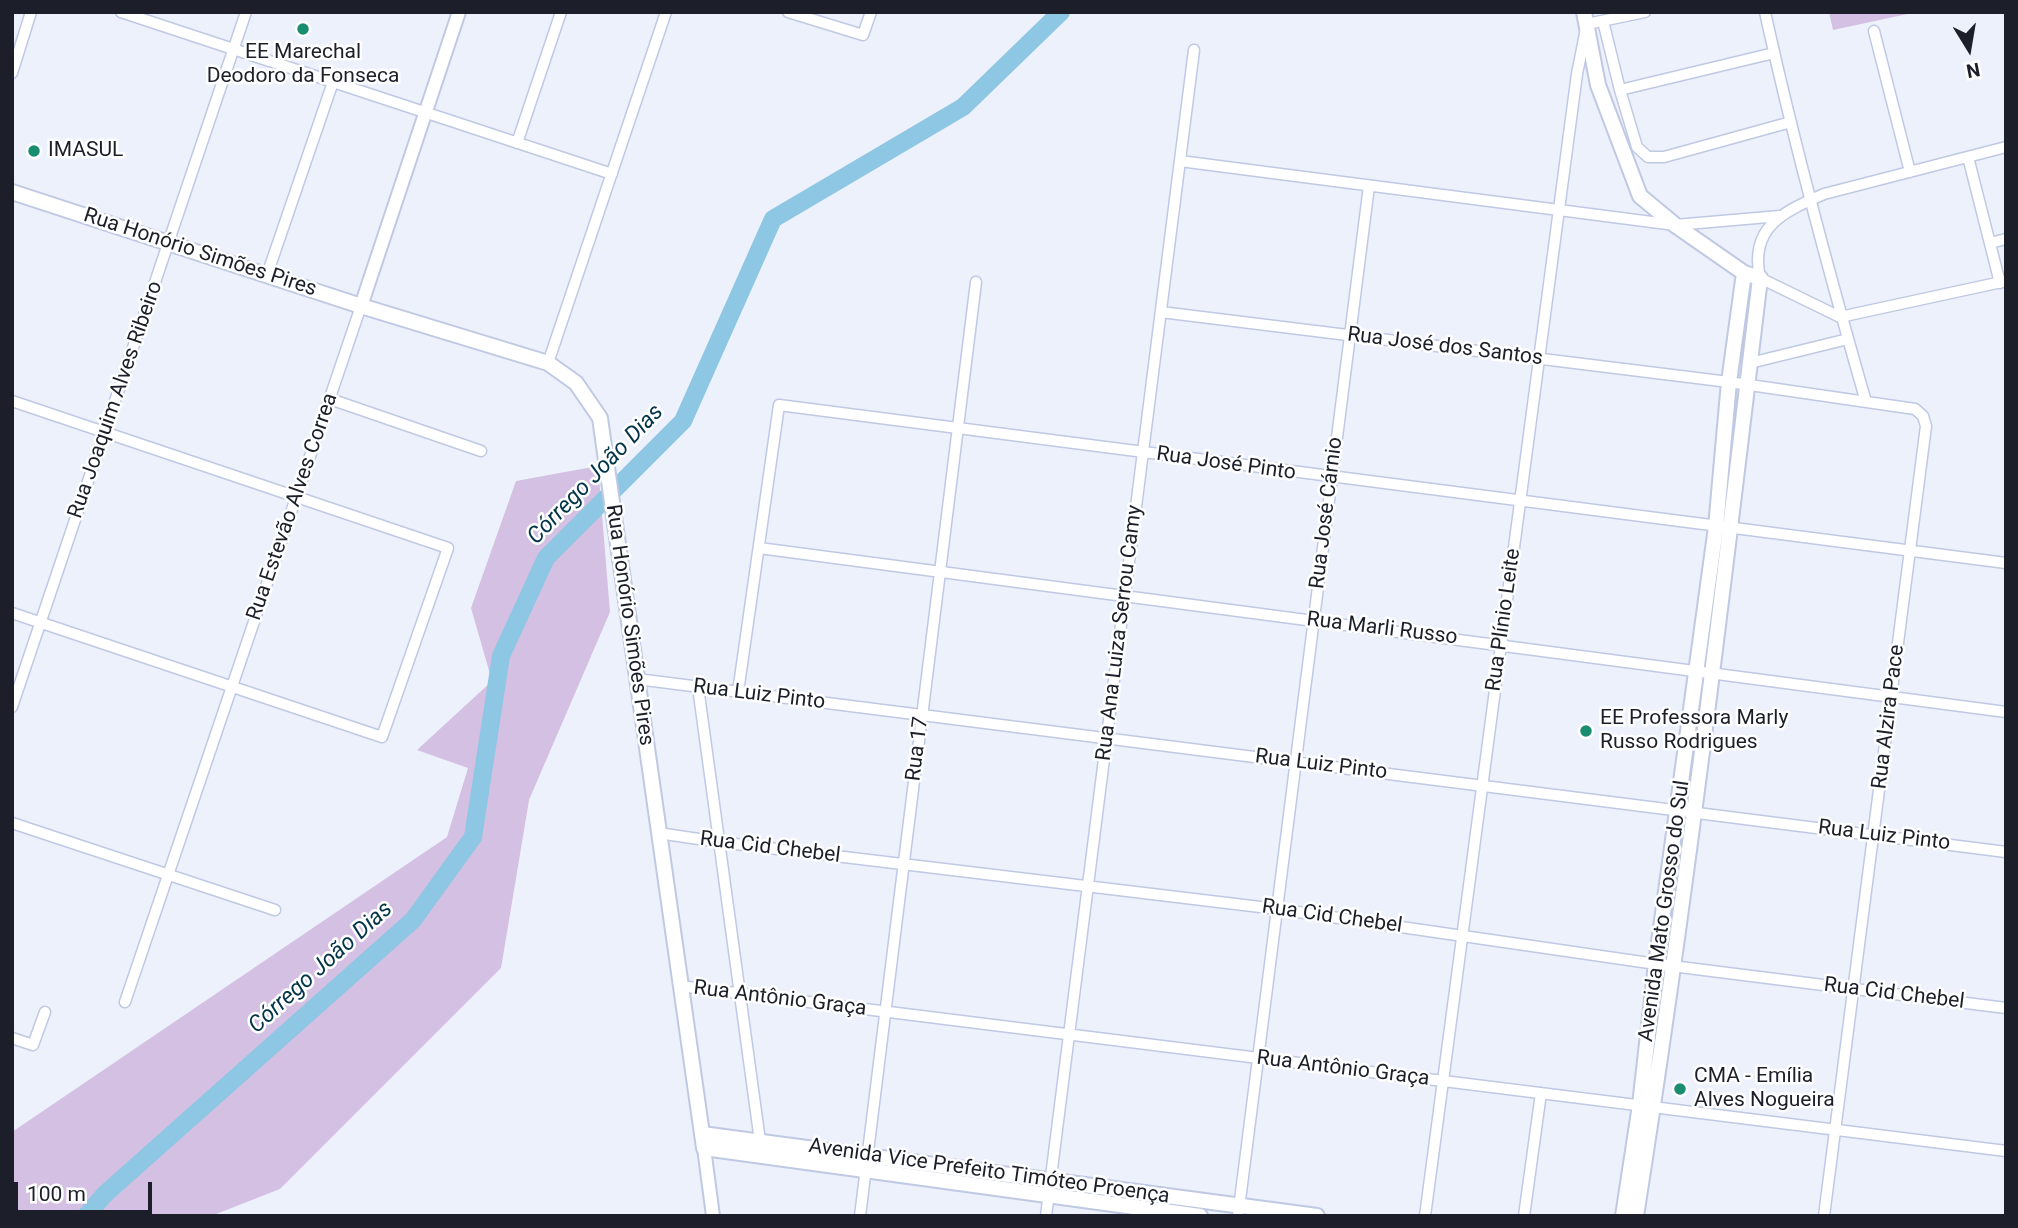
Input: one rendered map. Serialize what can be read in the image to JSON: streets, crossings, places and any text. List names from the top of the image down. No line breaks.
{"streets":{"main road":["Rua Honório Simões Pires","Avenida Mato Grosso do Sul","Avenida Vice Prefeito Timóteo Proença"],"street":["Rua José dos Santos","Rua Joaquim Alves Ribeiro","Rua José Pinto","Rua Estevão Alves Correa","Rua José Cárnio","Rua Plínio Leite","Rua Marli Russo","Rua Ana Luiza Serrou Camy","Rua Luiz Pinto","Rua Alzira Pace","Rua 17","Rua Cid Chebel","Rua Antônio Graça"]},"crossings":[["Rua Honório Simões Pires","Rua Joaquim Alves Ribeiro"],["Rua Honório Simões Pires","Rua Estevão Alves Correa"],["Rua Honório Simões Pires","Rua Luiz Pinto"],["Rua Honório Simões Pires","Rua Cid Chebel"],["Rua Honório Simões Pires","Rua Antônio Graça"],["Rua Honório Simões Pires","Avenida Vice Prefeito Timóteo Proença"],["Rua José dos Santos","Rua José Cárnio"],["Rua José dos Santos","Rua Plínio Leite"],["Rua José dos Santos","Rua Ana Luiza Serrou Camy"],["Rua José dos Santos","Rua Alzira Pace"],["Rua José dos Santos","Avenida Mato Grosso do Sul"],["Rua José Pinto","Rua José Cárnio"],["Rua José Pinto","Rua Plínio Leite"],["Rua José Pinto","Rua Marli Russo"],["Rua José Pinto","Rua Ana Luiza Serrou Camy"],["Rua José Pinto","Rua Alzira Pace"],["Rua José Pinto","Rua 17"],["Rua José Pinto","Avenida Mato Grosso do Sul"],["Rua José Cárnio","Rua Marli Russo"],["Rua José Cárnio","Rua Luiz Pinto"],["Rua José Cárnio","Rua Cid Chebel"],["Rua José Cárnio","Rua Antônio Graça"],["Rua José Cárnio","Avenida Vice Prefeito Timóteo Proença"],["Rua Plínio Leite","Rua Marli Russo"],["Rua Plínio Leite","Rua Luiz Pinto"],["Rua Plínio Leite","Rua Cid Chebel"],["Rua Plínio Leite","Rua Antônio Graça"],["Rua Marli Russo","Rua Ana Luiza Serrou Camy"],["Rua Marli Russo","Rua Alzira Pace"],["Rua Marli Russo","Rua 17"],["Rua Marli Russo","Avenida Mato Grosso do Sul"],["Rua Ana Luiza Serrou Camy","Rua Luiz Pinto"],["Rua Ana Luiza Serrou Camy","Rua Cid Chebel"],["Rua Ana Luiza Serrou Camy","Rua Antônio Graça"],["Rua Ana Luiza Serrou Camy","Avenida Vice Prefeito Timóteo Proença"],["Rua Luiz Pinto","Rua Alzira Pace"],["Rua Luiz Pinto","Rua 17"],["Rua Luiz Pinto","Avenida Mato Grosso do Sul"],["Rua Alzira Pace","Rua Cid Chebel"],["Rua Alzira Pace","Avenida Mato Grosso do Sul"],["Rua Alzira Pace","Rua Antônio Graça"],["Rua 17","Rua Cid Chebel"],["Rua 17","Rua Antônio Graça"],["Rua 17","Avenida Vice Prefeito Timóteo Proença"],["Rua Cid Chebel","Avenida Mato Grosso do Sul"],["Avenida Mato Grosso do Sul","Rua Antônio Graça"]],"water":["Córrego João Dias"],"places":["EE Marechal Deodoro da Fonseca","IMASUL","EE Professora Marly Russo Rodrigues","CMA - Emília Alves Nogueira"],"scale_bar":"100 m","north":"bottom"}
